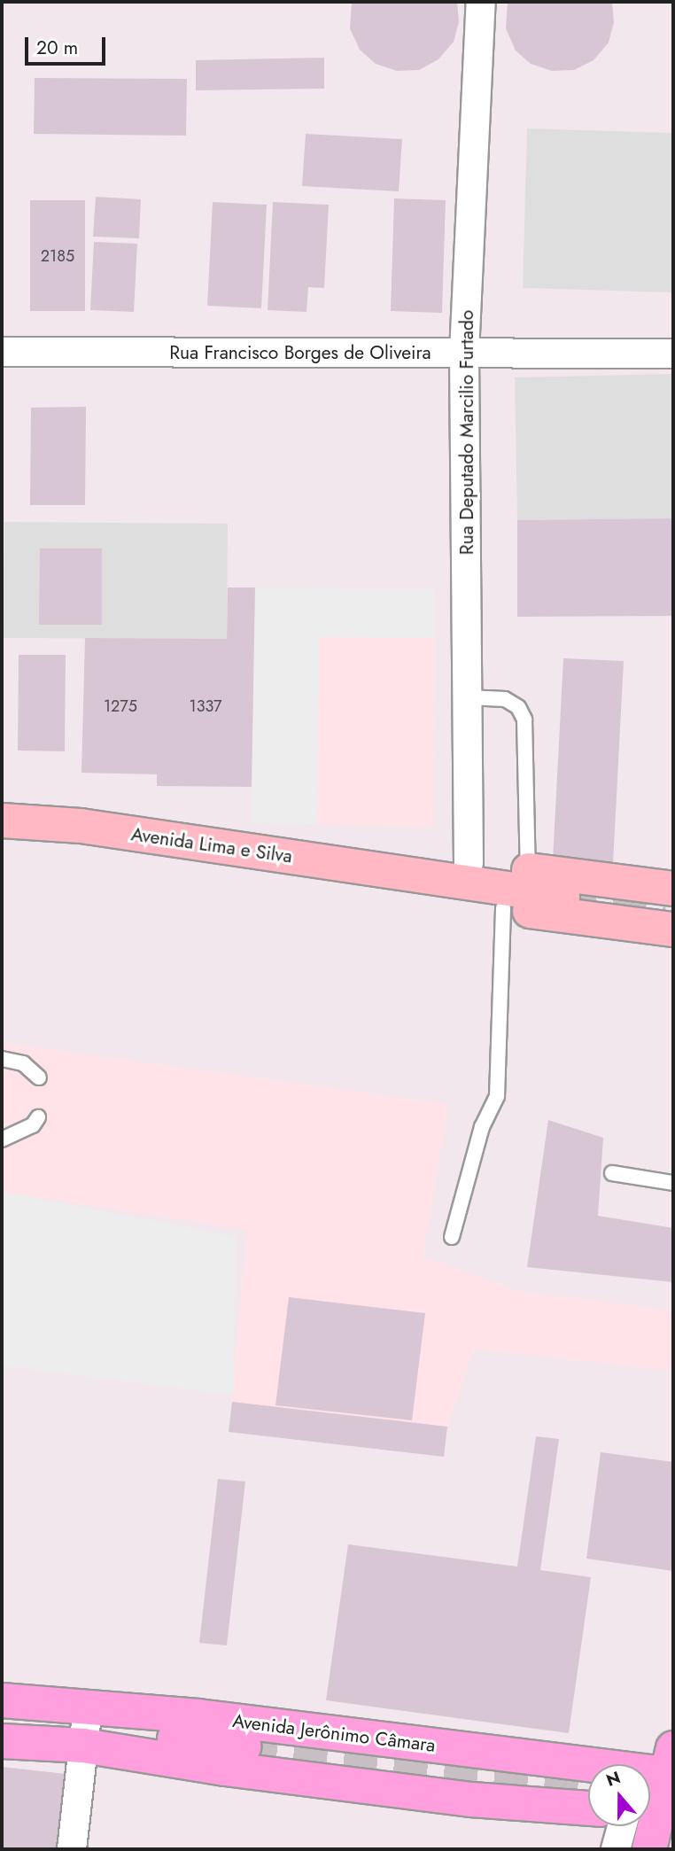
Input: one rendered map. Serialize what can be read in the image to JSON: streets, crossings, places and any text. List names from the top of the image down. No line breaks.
{"streets":{"main road":["Avenida Lima e Silva","Avenida Jerônimo Câmara"],"street":["Rua Francisco Borges de Oliveira","Rua Deputado Marcilio Furtado"]},"crossings":[["Rua Francisco Borges de Oliveira","Rua Deputado Marcilio Furtado"],["Rua Deputado Marcilio Furtado","Avenida Lima e Silva"]],"house_numbers":["2185","1275","1337"],"scale_bar":"20 m","north":"top"}
